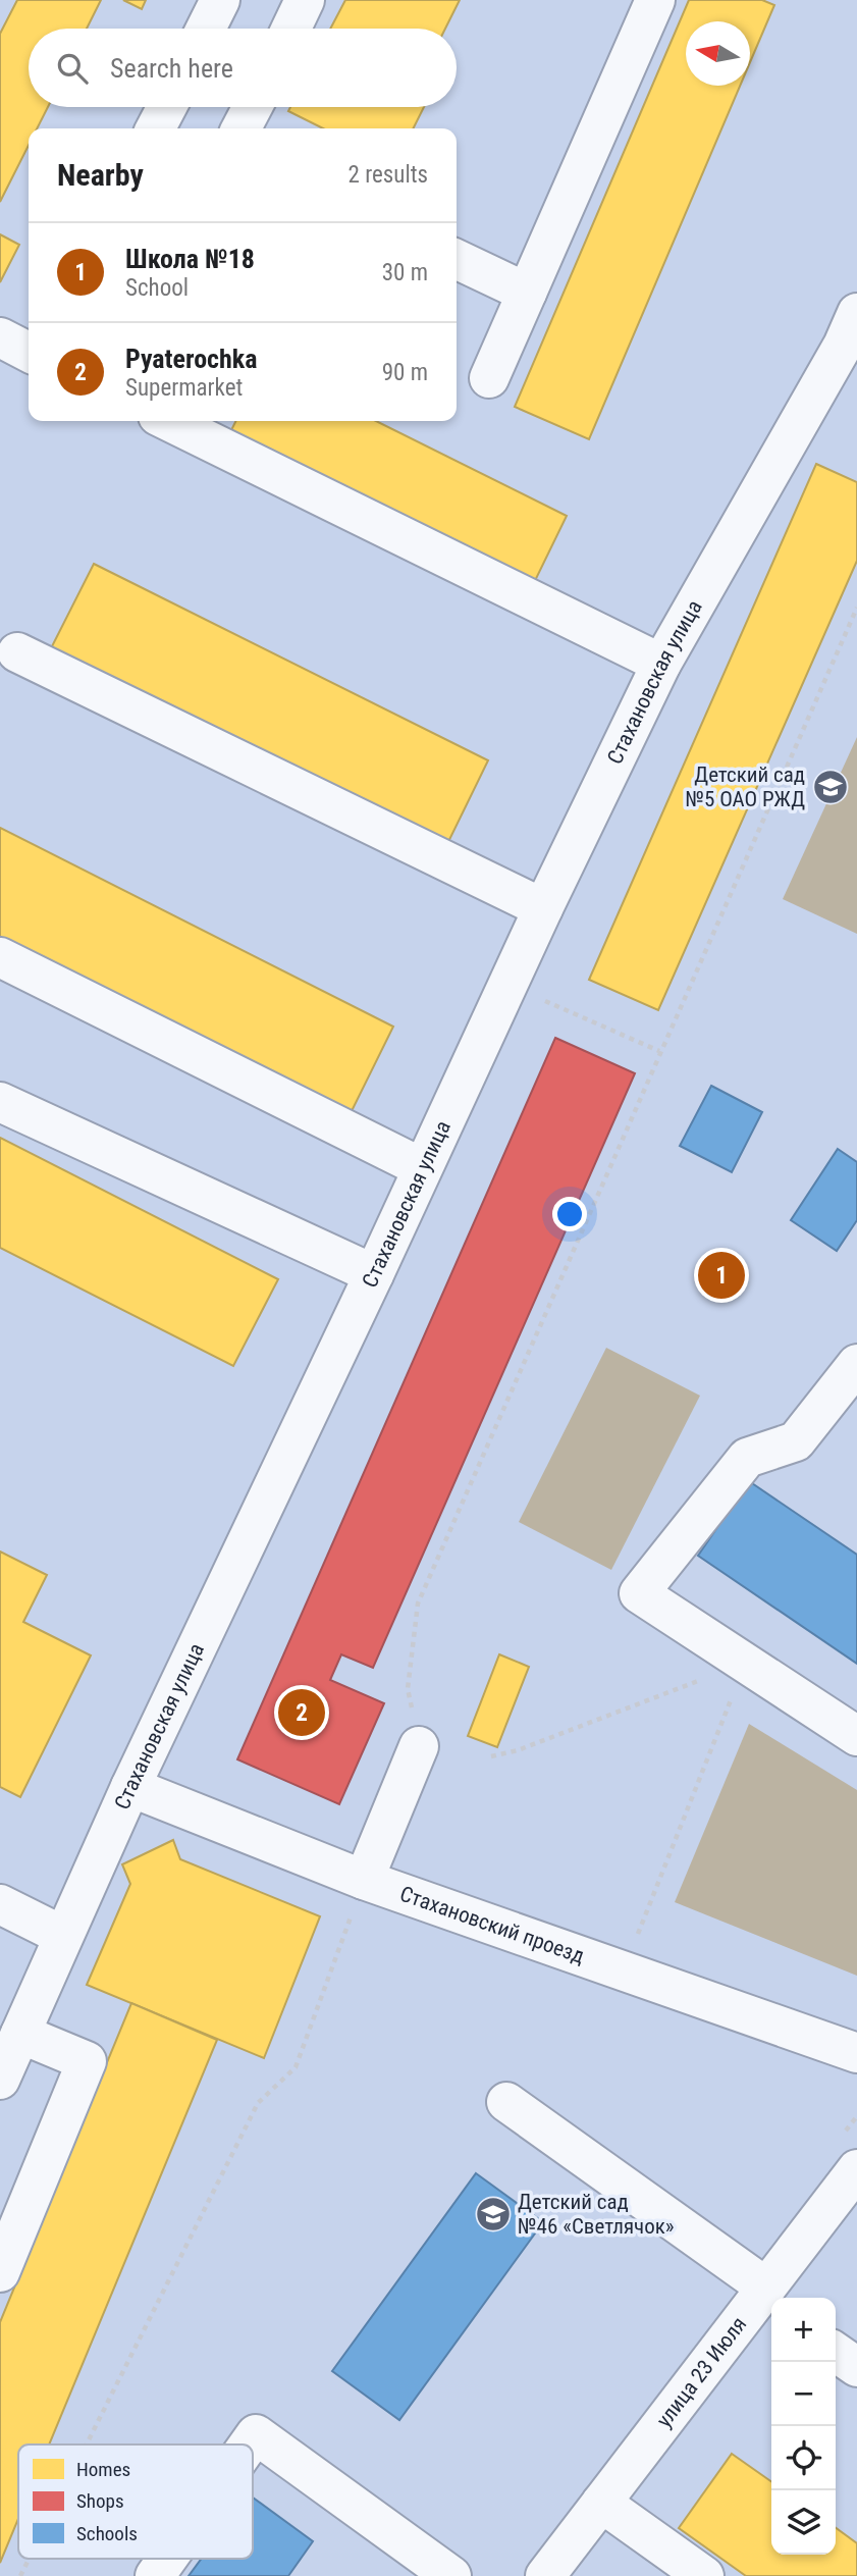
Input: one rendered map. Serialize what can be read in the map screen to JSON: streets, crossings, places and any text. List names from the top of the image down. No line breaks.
{"streets":{"street":["Стахановская улица","Стахановский проезд","улица 23 Июля"]},"crossings":[["Стахановская улица","Стахановский проезд"]],"places":{"school or university":["Детский сад №5 ОАО РЖД","Детский сад №46 «Светлячок»"]},"legend":["Homes","Shops","Schools"],"north":"left","page":{"search":"Search here","heading":["Nearby","2 results"],"list":[{"mark":"1","name":"Школа №18","note":"School","value":"30 m"},{"mark":"2","name":"Pyaterochka","note":"Supermarket","value":"90 m"}],"pins":["1","2"],"map_buttons":["+","−"]}}
